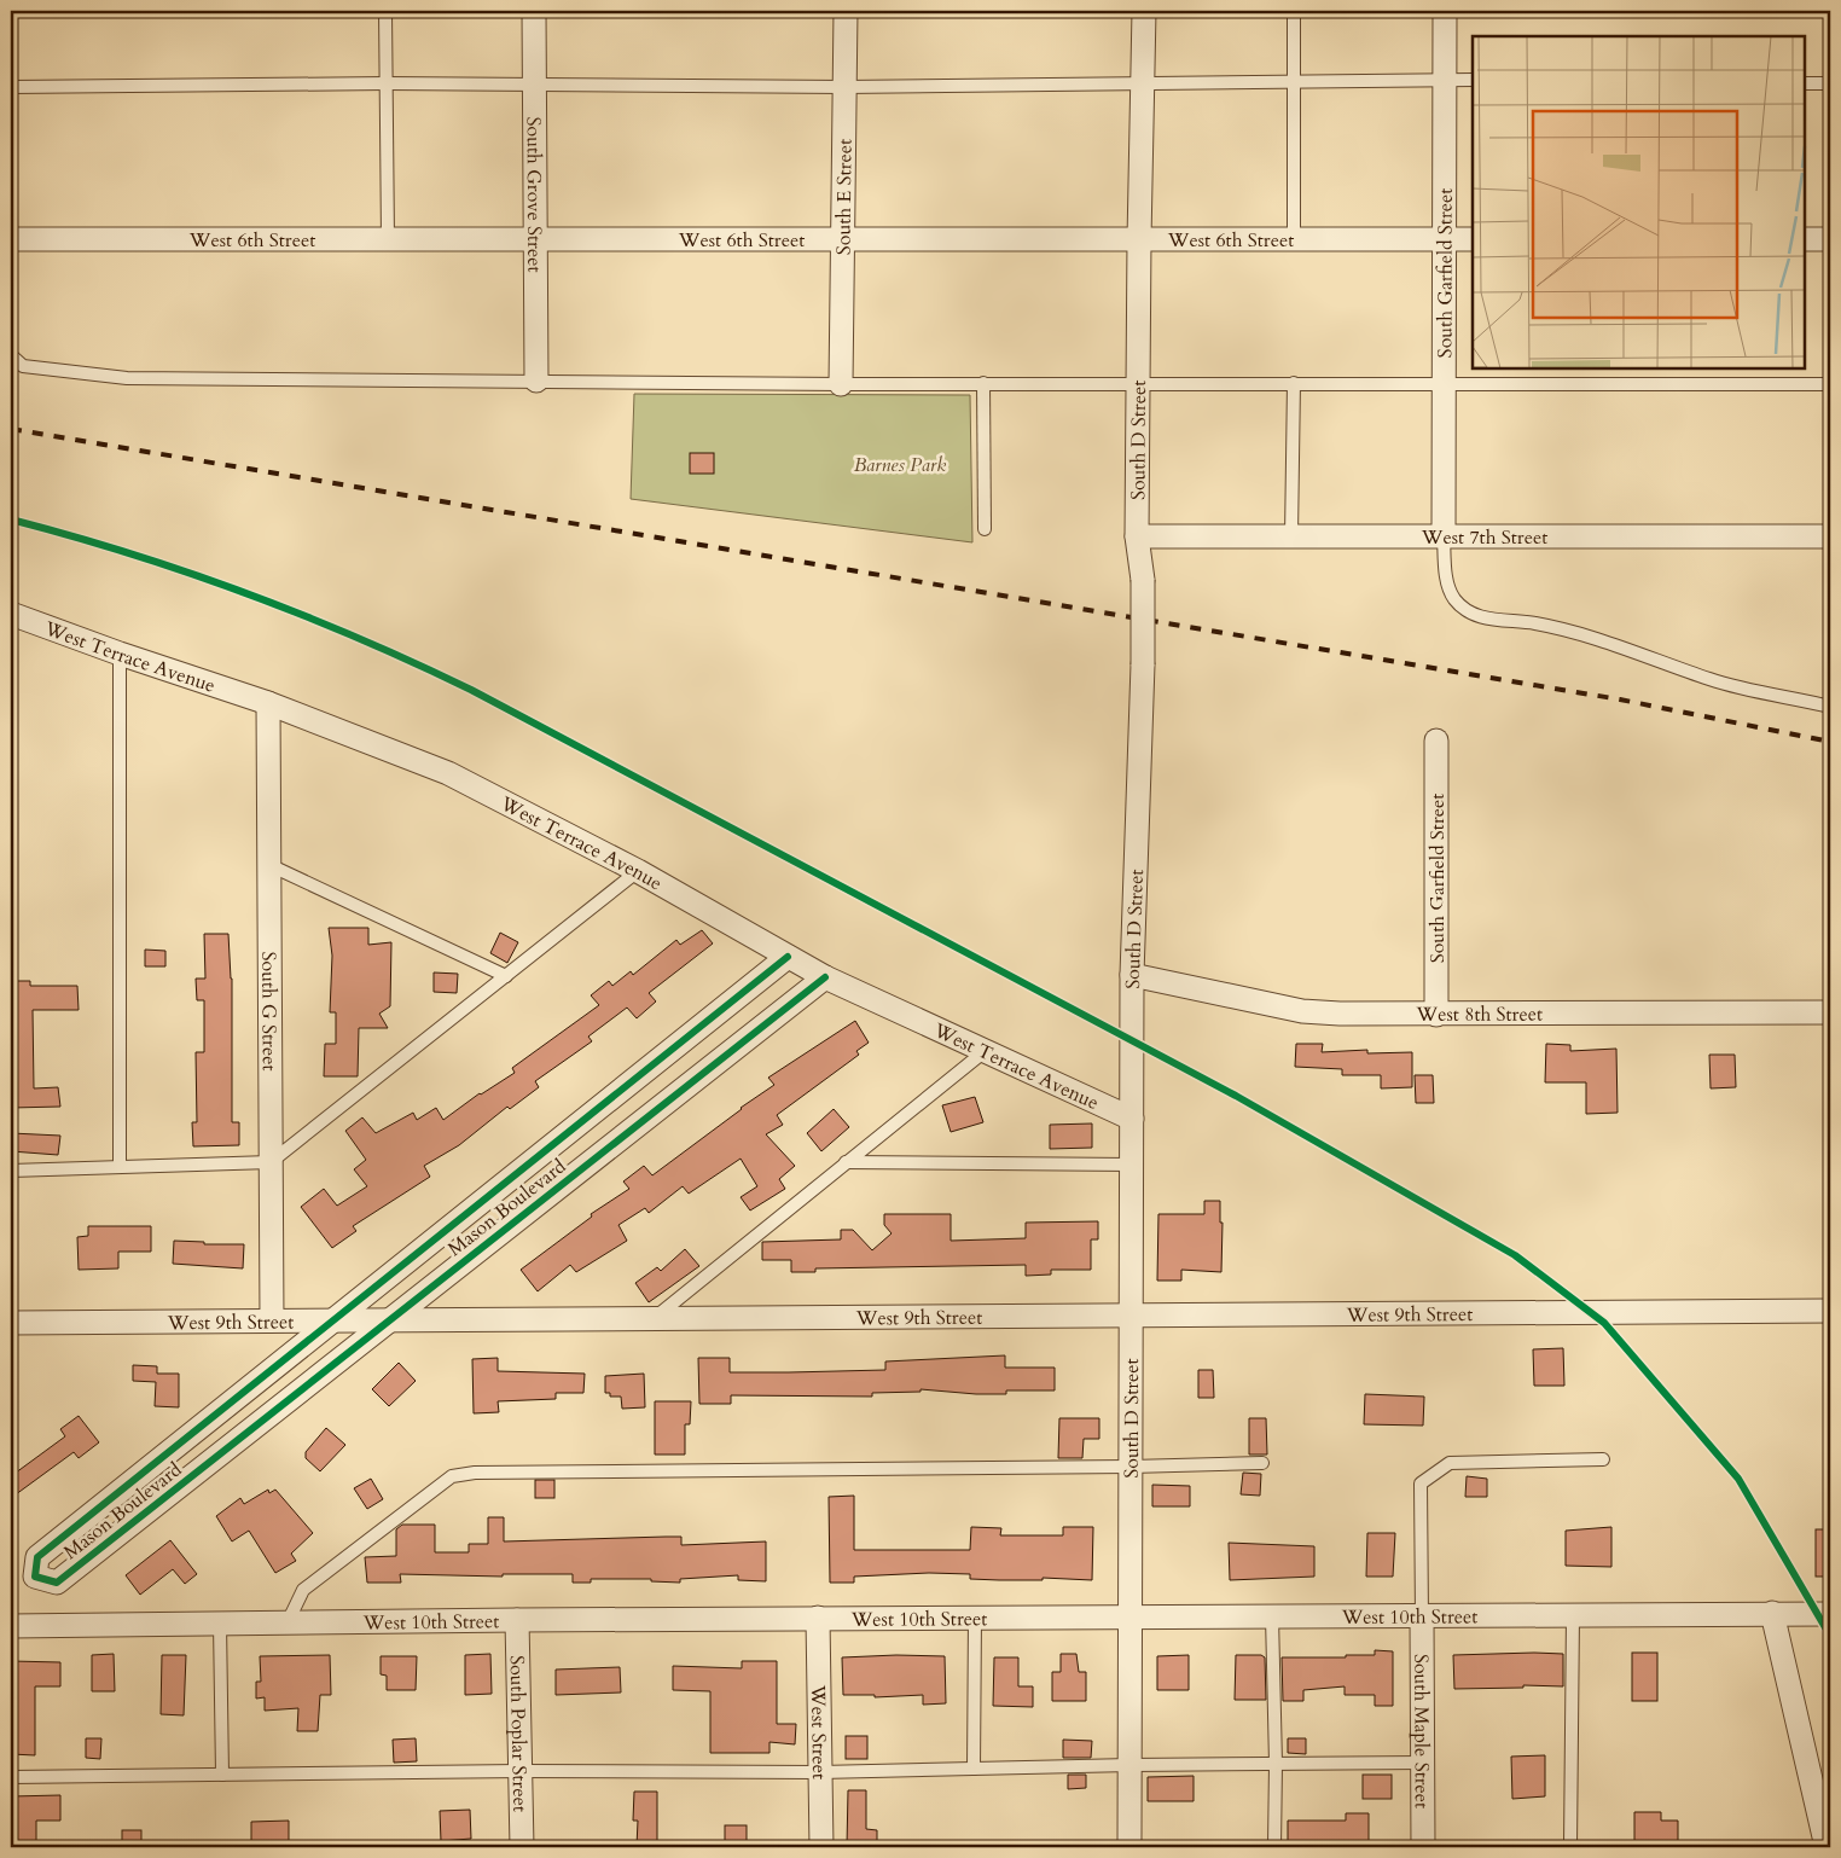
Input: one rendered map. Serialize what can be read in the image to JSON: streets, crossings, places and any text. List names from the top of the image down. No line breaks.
{"streets":{"street":["South Grove Street","South E Street","West 6th Street","South Garfield Street","South D Street","West 7th Street","West Terrace Avenue","South G Street","West 8th Street","Mason Boulevard","West 9th Street","West 10th Street","West Street","South Maple Street","South Poplar Street"]},"crossings":[["South Grove Street","West 6th Street"],["South E Street","West 6th Street"],["West 6th Street","South Garfield Street"],["West 6th Street","South D Street"],["South Garfield Street","West 7th Street"],["South Garfield Street","West 8th Street"],["South D Street","West 7th Street"],["South D Street","West Terrace Avenue"],["South D Street","West 8th Street"],["South D Street","West 9th Street"],["South D Street","West 10th Street"],["West Terrace Avenue","South G Street"],["West Terrace Avenue","Mason Boulevard"],["South G Street","West 9th Street"],["Mason Boulevard","West 9th Street"],["West 10th Street","West Street"],["West 10th Street","South Maple Street"],["West 10th Street","South Poplar Street"]],"parks":["Barnes Park"]}
